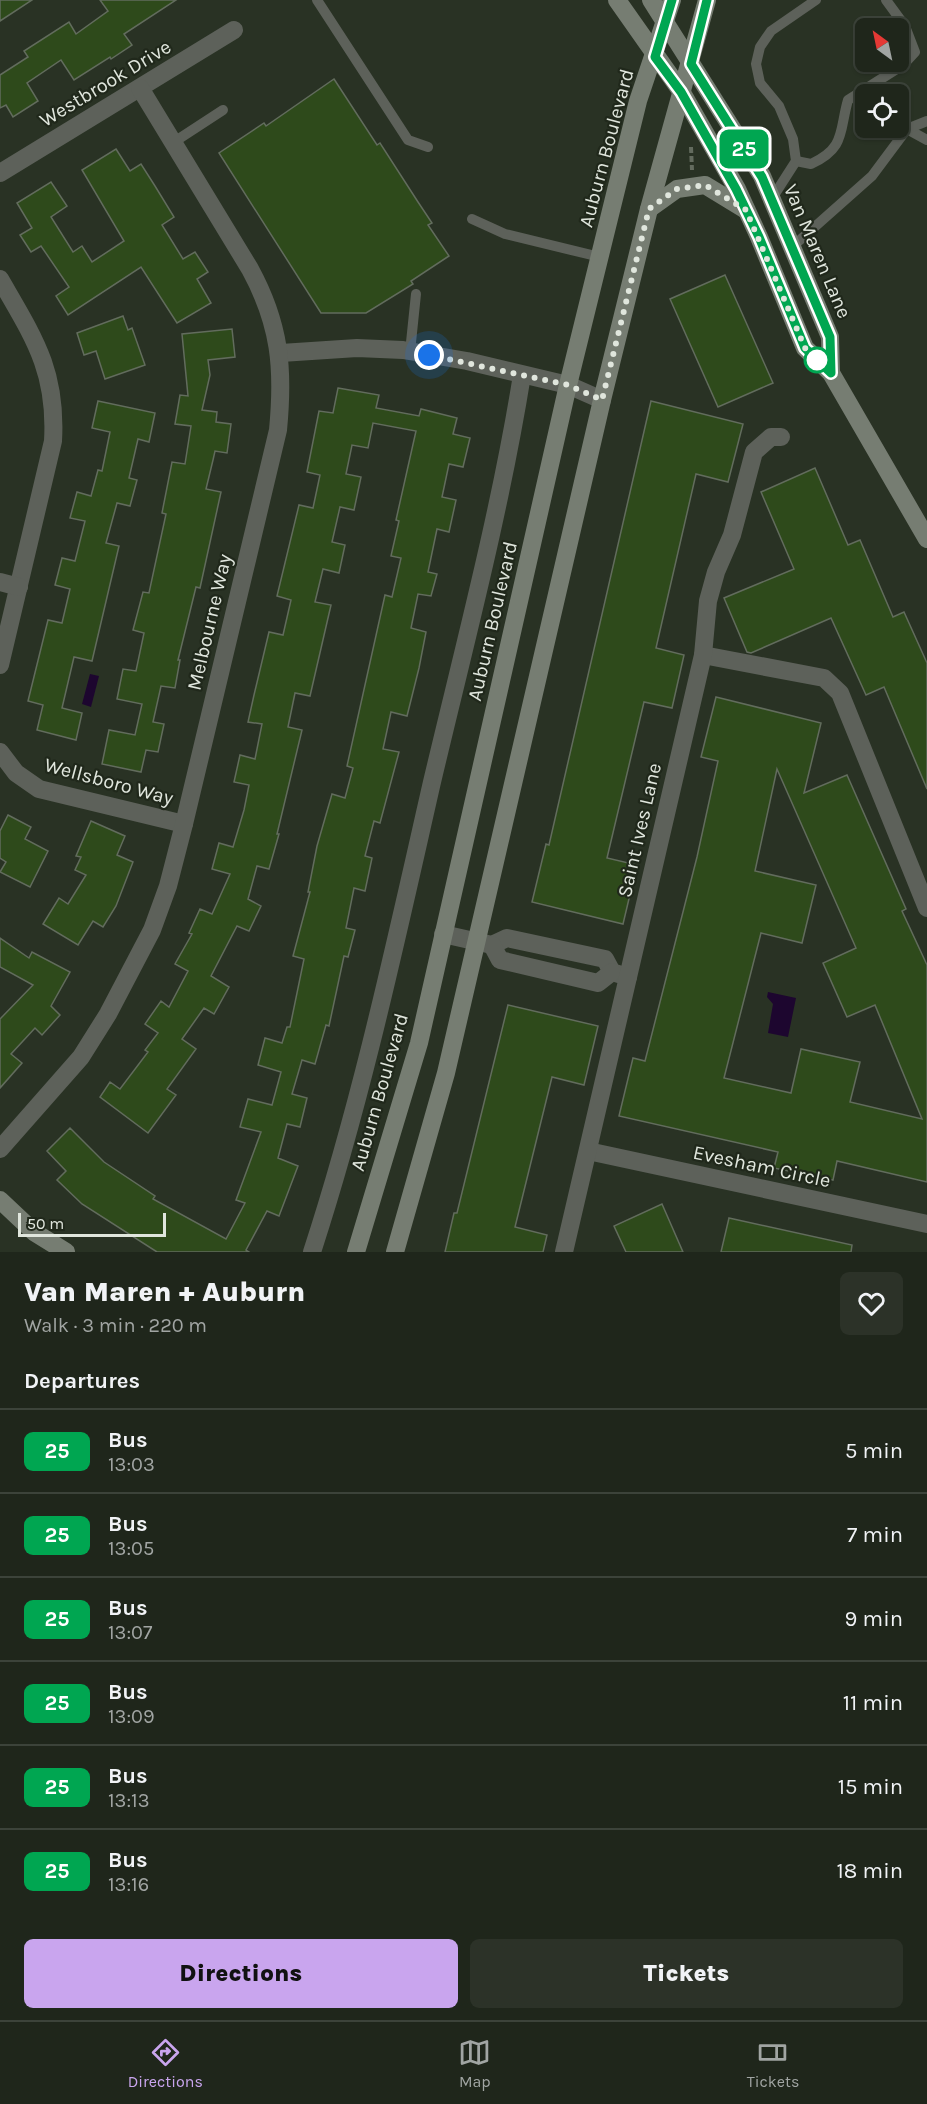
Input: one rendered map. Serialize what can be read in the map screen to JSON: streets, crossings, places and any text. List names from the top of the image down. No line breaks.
{"streets":{"main road":["Auburn Boulevard","Van Maren Lane"],"street":["Westbrook Drive","Melbourne Way","Wellsboro Way","Saint Ives Lane","Evesham Circle"]},"crossings":[["Westbrook Drive","Melbourne Way"],["Auburn Boulevard","Van Maren Lane"],["Melbourne Way","Wellsboro Way"],["Saint Ives Lane","Evesham Circle"]],"lines":["bus line 25"],"scale_bar":"50 m","north":"top left","page":{"on_map":"25","scale":"50 m","heading":[["Van Maren + Auburn","Walk · 3 min · 220 m"],"Departures"],"list":[{"mark":"25","name":"Bus","note":"13:03","value":"5 min"},{"mark":"25","name":"Bus","note":"13:05","value":"7 min"},{"mark":"25","name":"Bus","note":"13:07","value":"9 min"},{"mark":"25","name":"Bus","note":"13:09","value":"11 min"},{"mark":"25","name":"Bus","note":"13:13","value":"15 min"},{"mark":"25","name":"Bus","note":"13:16","value":"18 min"}],"buttons":["Directions","Tickets"],"tabs":["Directions","Map","Tickets"]}}
